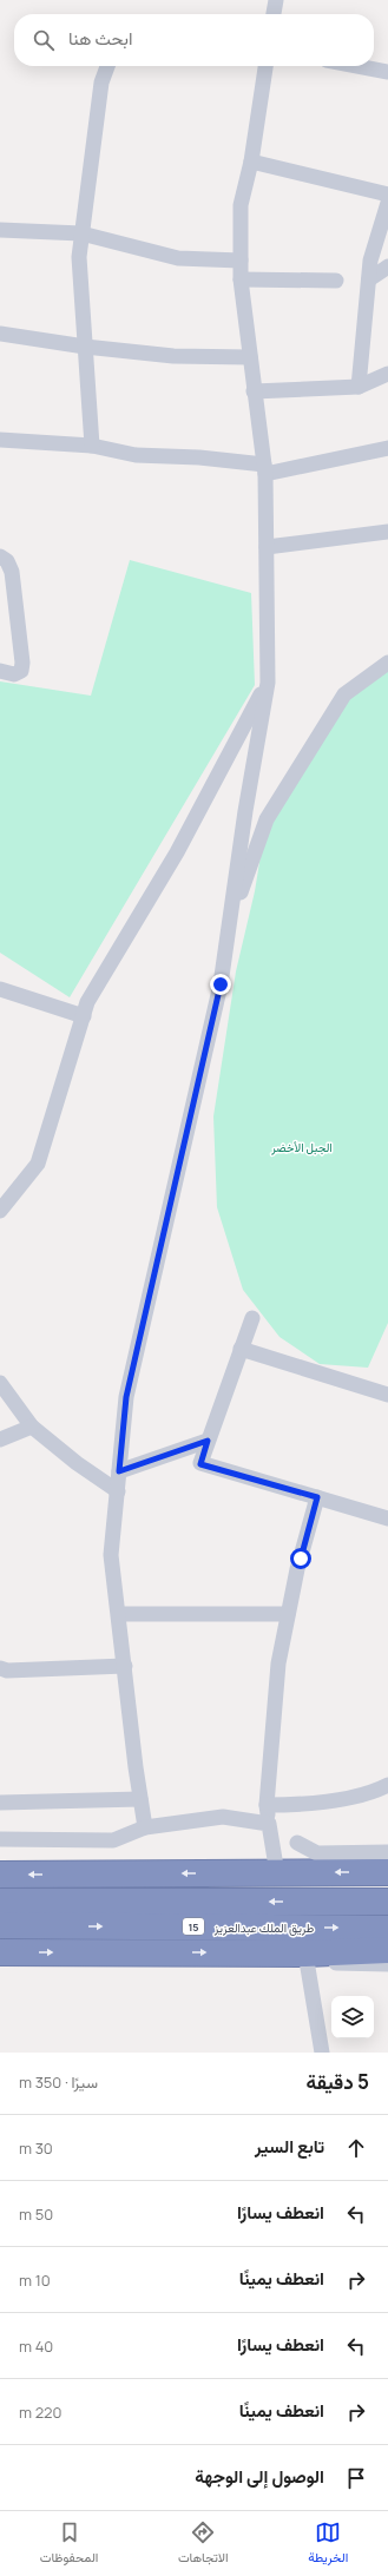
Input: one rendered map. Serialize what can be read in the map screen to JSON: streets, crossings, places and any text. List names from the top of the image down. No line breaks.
{"streets":{"highway":["15","طريق الملك عبدالعزيز"]},"parks":["الجبل الأخضر"],"page":{"search":"ابحث هنا","heading":["5 دقيقة","سيرًا · 350 m"],"list":[["تابع السير","30 m"],["انعطف يسارًا","50 m"],["انعطف يمينًا","10 m"],["انعطف يسارًا","40 m"],["انعطف يمينًا","220 m"],"الوصول إلى الوجهة"],"nav":["الخريطة","الاتجاهات","المحفوظات"]}}
